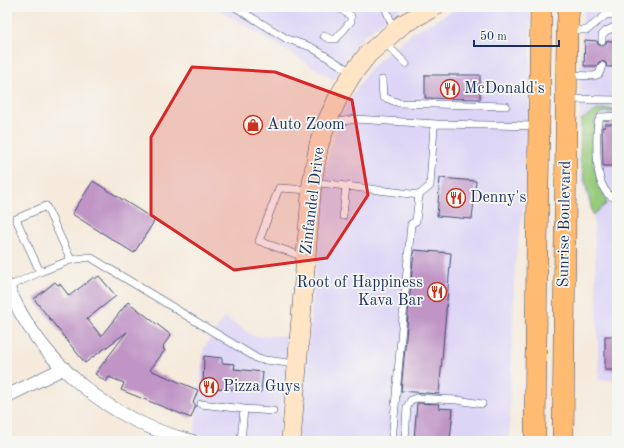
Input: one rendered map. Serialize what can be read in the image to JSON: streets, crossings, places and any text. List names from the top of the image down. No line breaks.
{"streets":{"main road":["Sunrise Boulevard"],"street":["Zinfandel Drive"]},"places":{"restaurant":["McDonald's","Denny's","Root of Happiness Kava Bar","Pizza Guys"],"shop":["Auto Zoom"]},"scale_bar":"50 m"}
